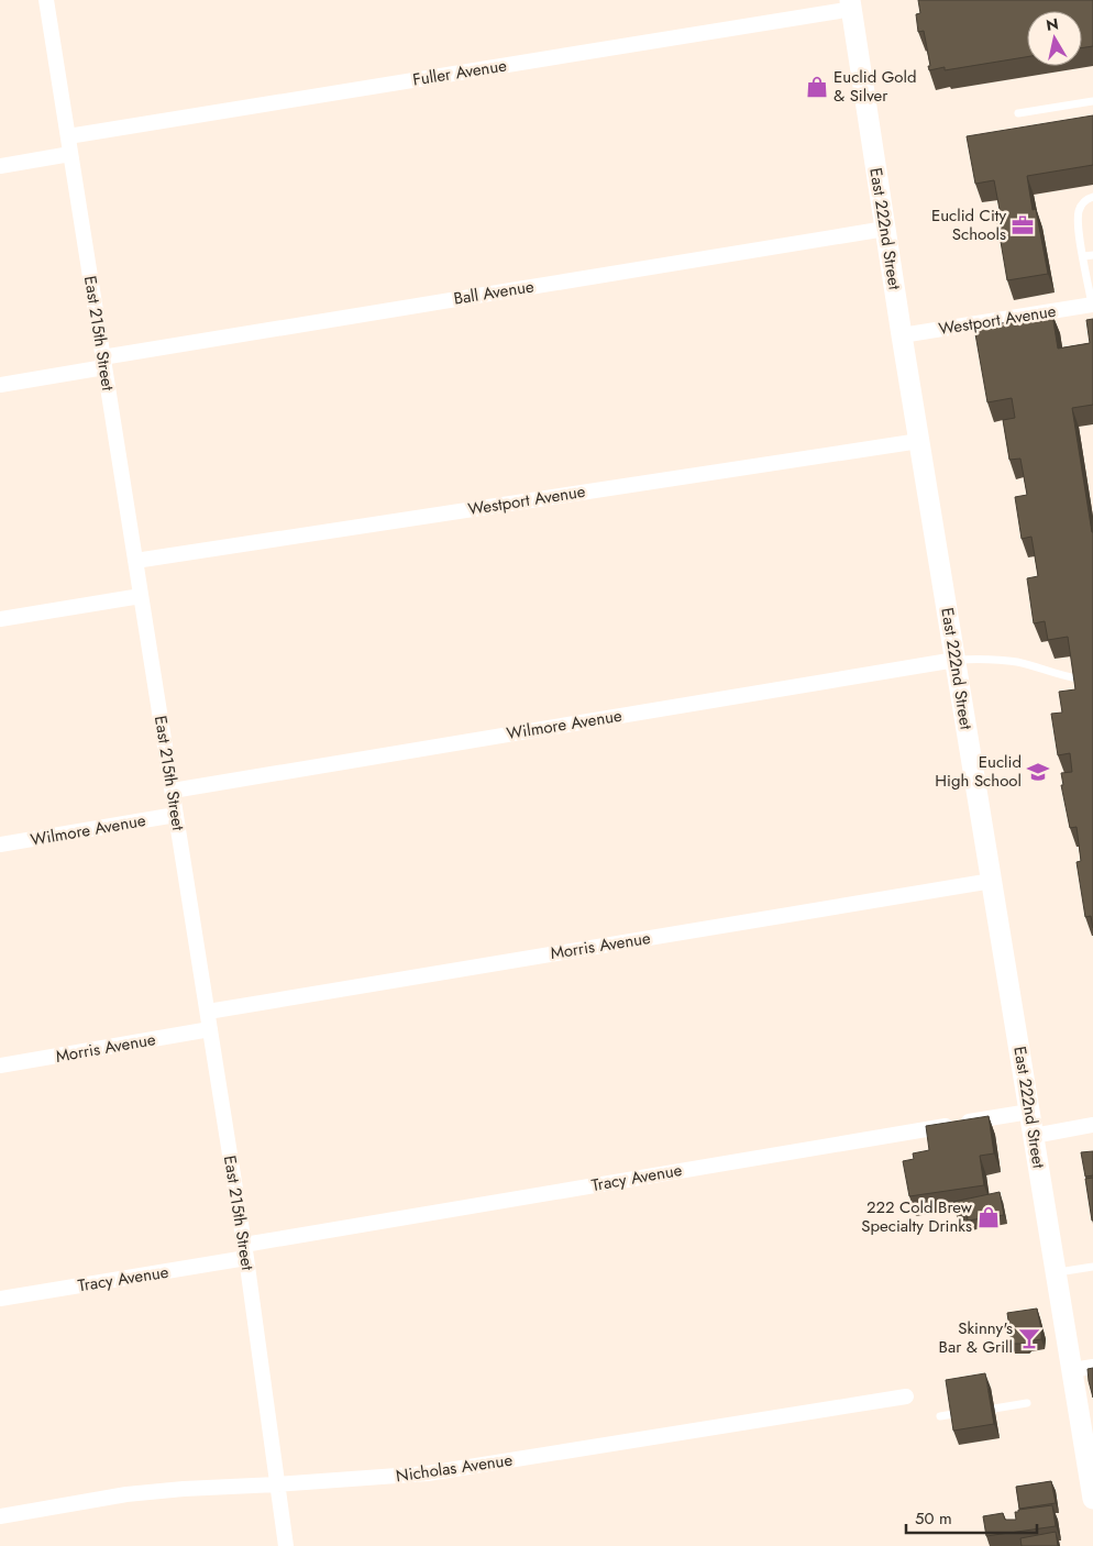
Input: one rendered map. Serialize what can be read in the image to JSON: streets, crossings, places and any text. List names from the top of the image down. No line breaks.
{"streets":{"street":["Fuller Avenue","East 222nd Street","Ball Avenue","Westport Avenue","East 215th Street","Wilmore Avenue","Morris Avenue","Tracy Avenue","Nicholas Avenue"]},"crossings":[["Fuller Avenue","East 222nd Street"],["Fuller Avenue","East 215th Street"],["East 222nd Street","Ball Avenue"],["East 222nd Street","Westport Avenue"],["East 222nd Street","Wilmore Avenue"],["East 222nd Street","Morris Avenue"],["East 222nd Street","Tracy Avenue"],["Ball Avenue","East 215th Street"],["Westport Avenue","East 215th Street"],["East 215th Street","Wilmore Avenue"],["East 215th Street","Morris Avenue"],["East 215th Street","Tracy Avenue"],["East 215th Street","Nicholas Avenue"]],"places":{"shop":["Euclid Gold & Silver","222 Cold Brew Specialty Drinks"],"office":["Euclid City Schools"],"school or university":["Euclid High School"],"bar":["Skinny's Bar & Grill"]},"scale_bar":"50 m","north":"top"}
